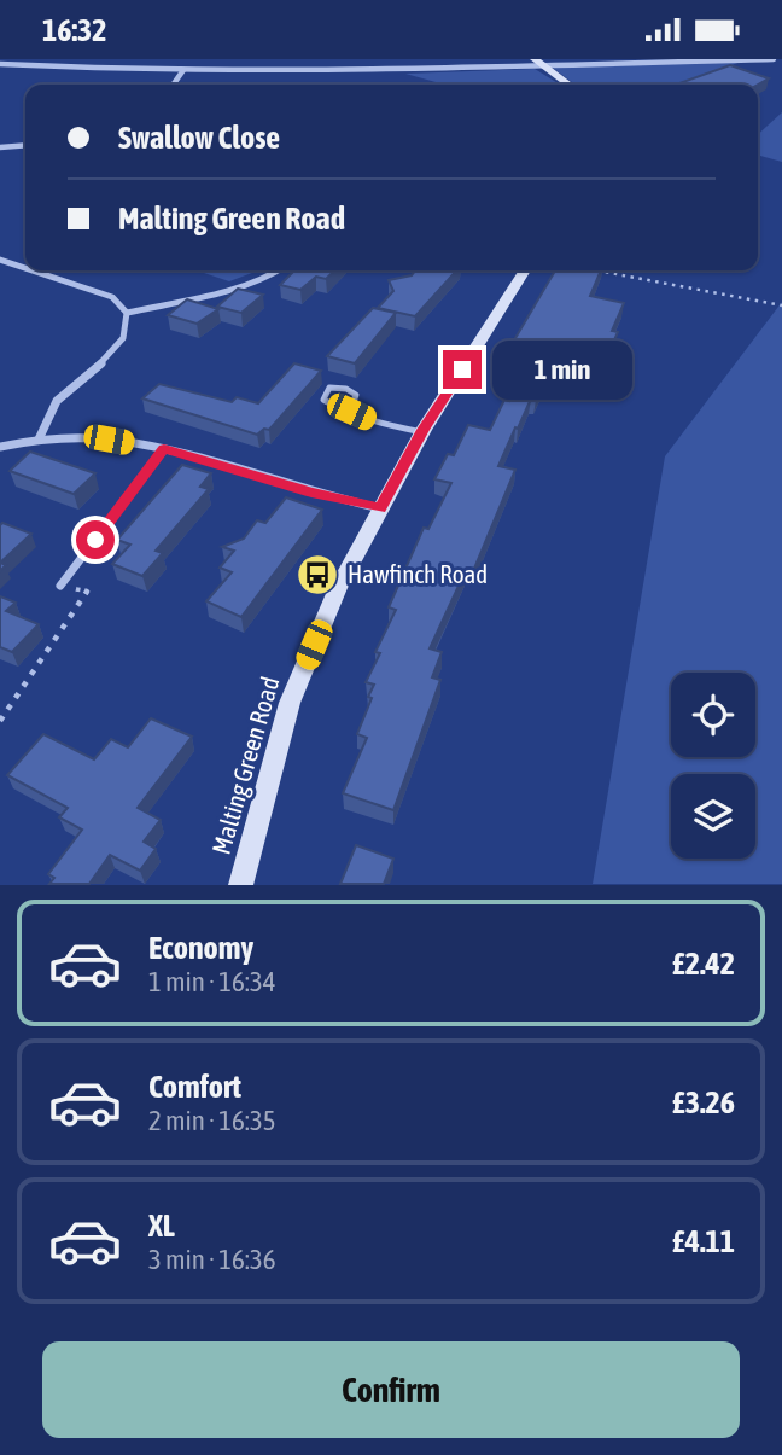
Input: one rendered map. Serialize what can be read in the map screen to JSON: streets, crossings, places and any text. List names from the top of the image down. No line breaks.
{"streets":{"street":["Malting Green Road"]},"places":{"bus stop":["Hawfinch Road"]},"page":{"status":"16:32","banner":["Swallow Close","Malting Green Road"],"bubble":"1 min","list":[{"name":"Economy","note":"1 min · 16:34","value":"£2.42"},{"name":"Comfort","note":"2 min · 16:35","value":"£3.26"},{"name":"XL","note":"3 min · 16:36","value":"£4.11"}],"buttons":"Confirm"}}
